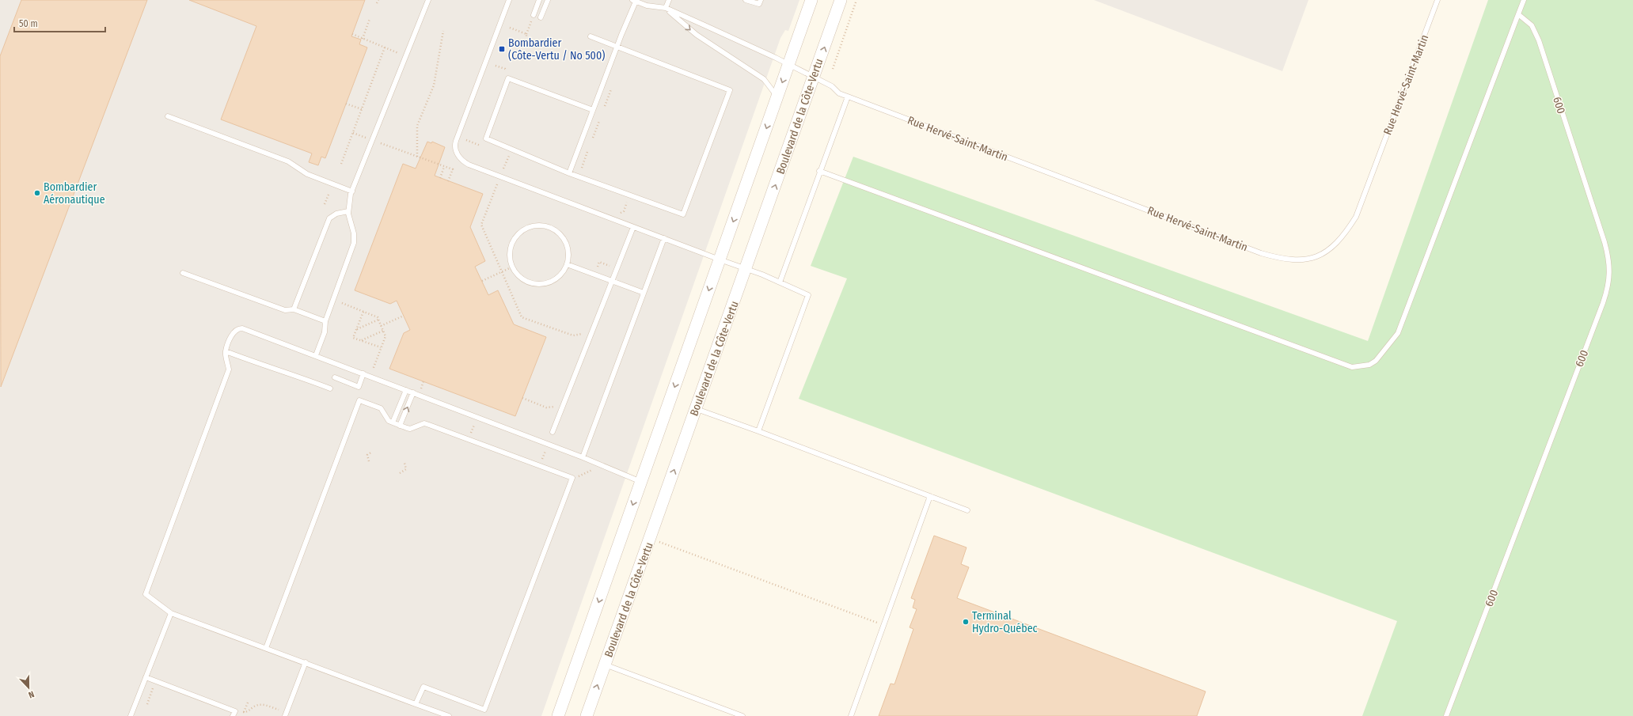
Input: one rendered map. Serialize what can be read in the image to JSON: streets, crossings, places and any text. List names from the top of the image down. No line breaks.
{"streets":{"street":["Boulevard de la Côte-Vertu"],"lane":["Rue Hervé-Saint-Martin","600"]},"crossings":[["Rue Hervé-Saint-Martin","Boulevard de la Côte-Vertu"]],"places":{"transit":["Bombardier (Côte-Vertu / No 500)"],"other":["Bombardier Aéronautique","Terminal Hydro-Québec"]},"scale_bar":"50 m","north":"bottom"}
